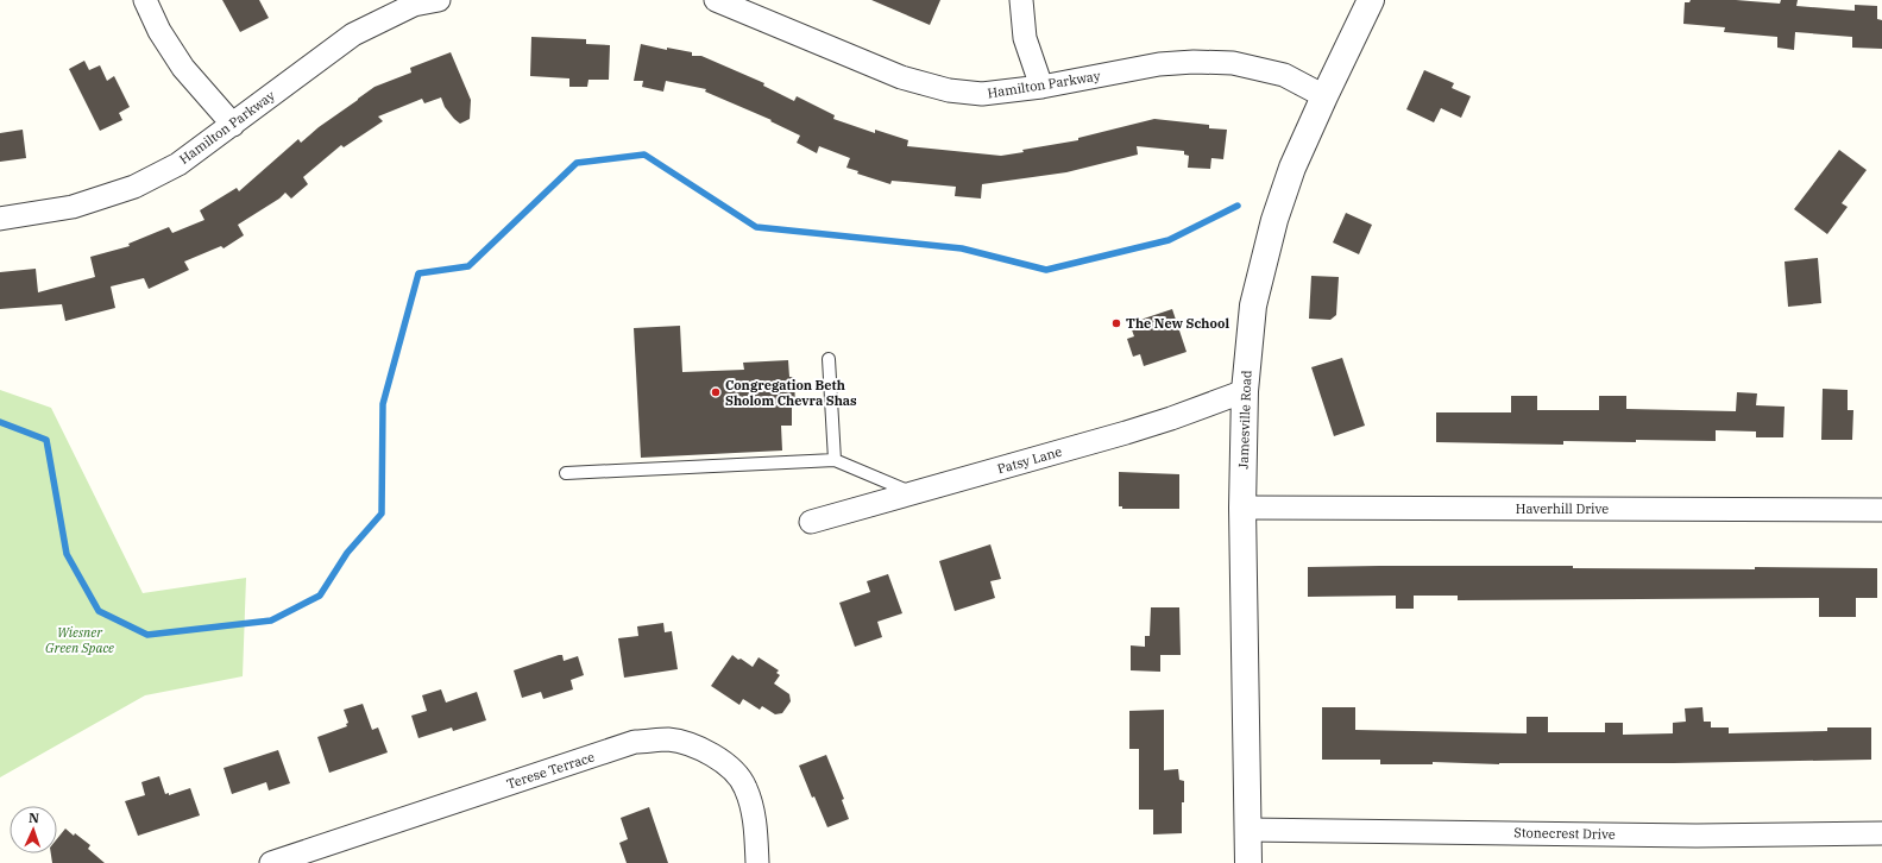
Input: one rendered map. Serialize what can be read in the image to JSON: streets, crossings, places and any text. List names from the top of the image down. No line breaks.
{"streets":{"street":["Hamilton Parkway","Jamesville Road","Patsy Lane","Haverhill Drive","Terese Terrace","Stonecrest Drive"]},"crossings":[["Hamilton Parkway","Jamesville Road"],["Jamesville Road","Patsy Lane"],["Jamesville Road","Haverhill Drive"],["Jamesville Road","Stonecrest Drive"]],"parks":["Wiesner Green Space"],"places":["The New School","Congregation Beth Sholom Chevra Shas"],"north":"top"}
